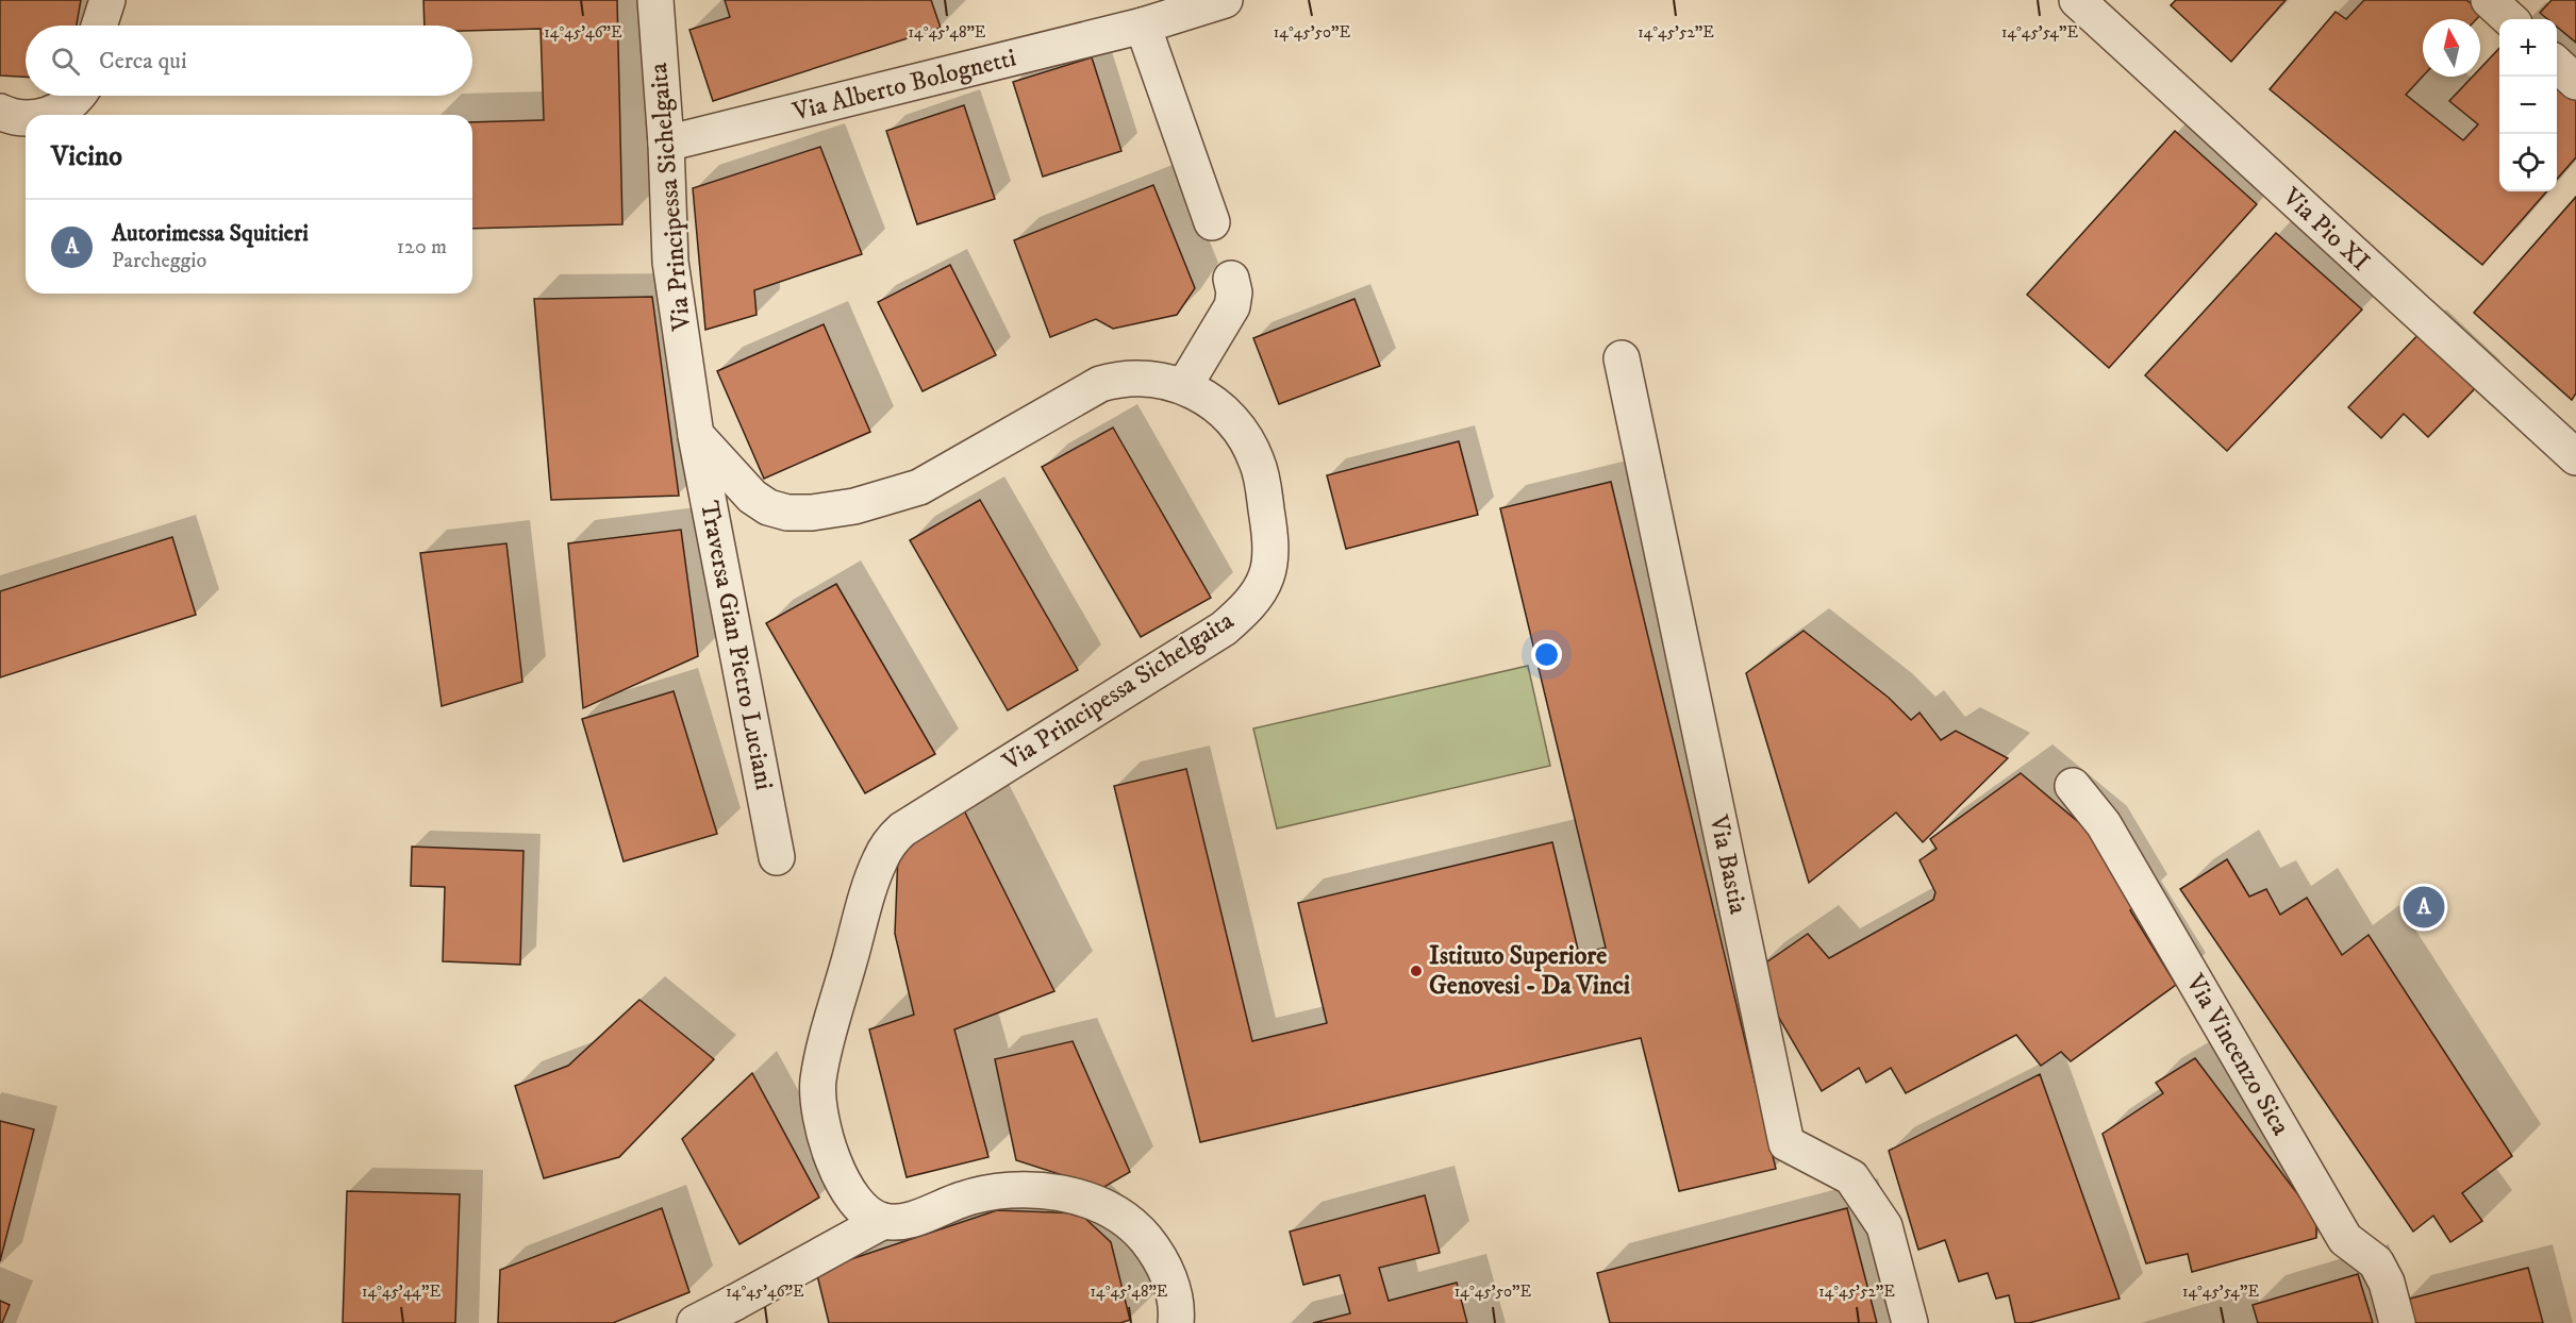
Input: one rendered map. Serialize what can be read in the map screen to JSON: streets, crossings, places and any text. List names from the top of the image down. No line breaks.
{"streets":{"street":["Via Alberto Bolognetti","Via Principessa Sichelgaita","Via Pio XI","Traversa Gian Pietro Luciani","Via Bastia","Via Vincenzo Sica"]},"crossings":[["Via Alberto Bolognetti","Via Principessa Sichelgaita"],["Via Principessa Sichelgaita","Traversa Gian Pietro Luciani"]],"places":["Istituto Superiore Genovesi - Da Vinci"],"north":"top","page":{"map_buttons":["+","−"],"search":"Cerca qui","heading":"Vicino","list":[{"mark":"A","name":"Autorimessa Squitieri","note":"Parcheggio","value":"120 m"}],"pins":"A"},"coordinates":["14°45'46\"E","14°45'48\"E","14°45'50\"E","14°45'52\"E","14°45'54\"E","14°45'44\"E"]}
